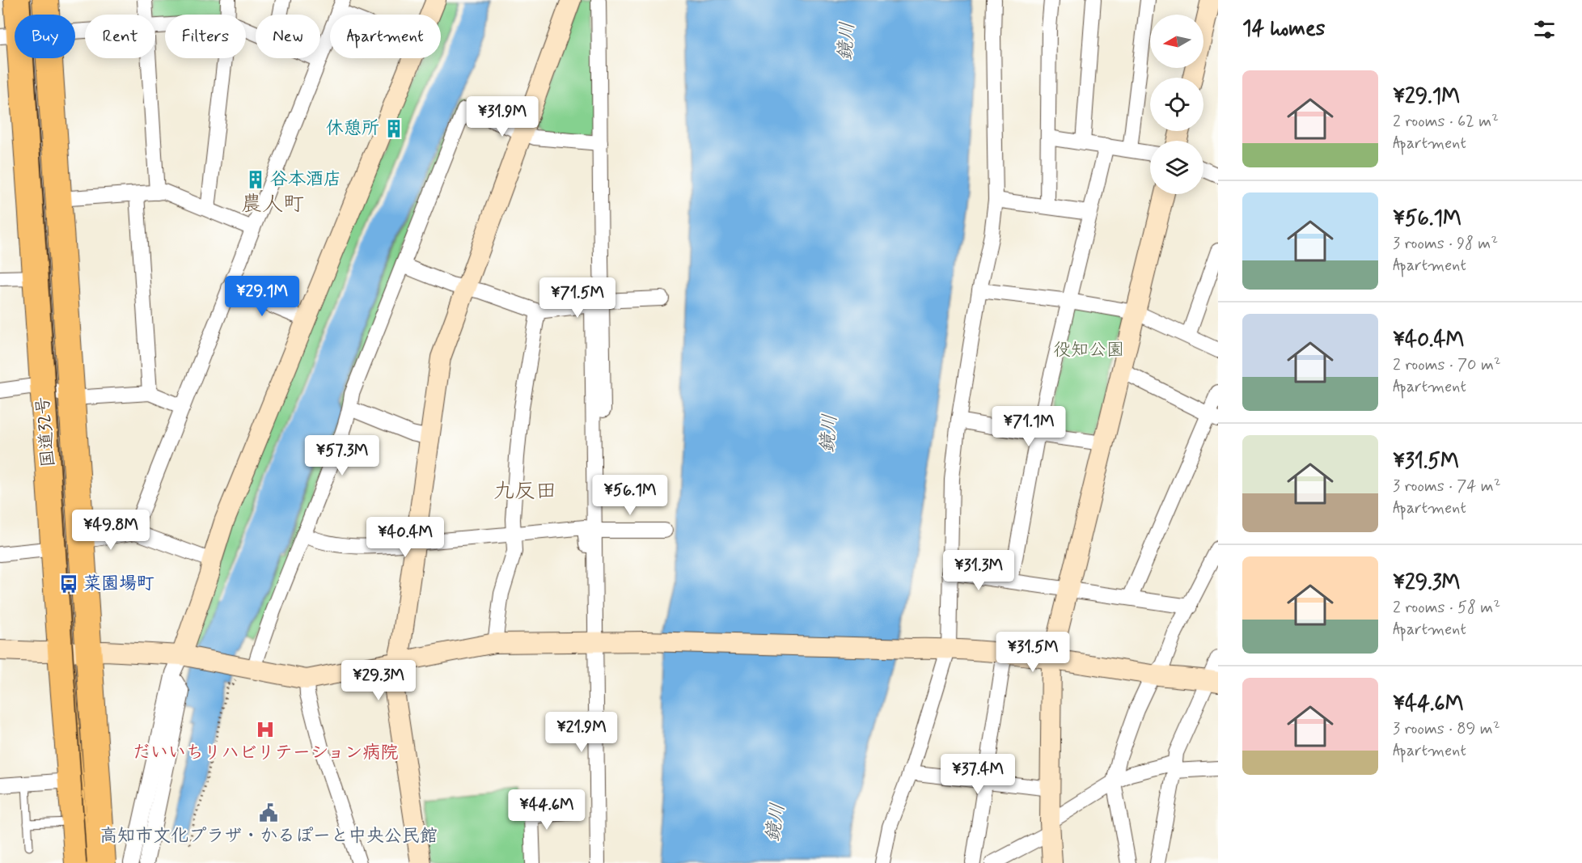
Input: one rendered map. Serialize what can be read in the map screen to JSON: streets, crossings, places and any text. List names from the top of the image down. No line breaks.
{"streets":{"highway":["国道32号"]},"districts":["農人町","九反田"],"water":["鏡川"],"parks":["役知公園"],"places":{"building":["休憩所","谷本酒店"],"bus stop":["菜園場町"],"hospital":["だいいちリハビリテーション病院"],"public building":["高知市文化プラザ・かるぽーと中央公民館"]},"north":"left","page":{"heading":"14 homes","chip":["Buy","Rent","Filters","New","Apartment"],"list":[{"name":"¥29.1M","note":"2 rooms · 62 m² · Apartment"},{"name":"¥56.1M","note":"3 rooms · 98 m² · Apartment"},{"name":"¥40.4M","note":"2 rooms · 70 m² · Apartment"},{"name":"¥31.5M","note":"3 rooms · 74 m² · Apartment"},{"name":"¥29.3M","note":"2 rooms · 58 m² · Apartment"},{"name":"¥44.6M","note":"3 rooms · 89 m² · Apartment"}],"price":["¥31.9M","¥29.1M","¥71.5M","¥71.1M","¥57.3M","¥56.1M","¥49.8M","¥40.4M","¥31.3M","¥31.5M","¥29.3M","¥21.9M","¥37.4M","¥44.6M"]}}
